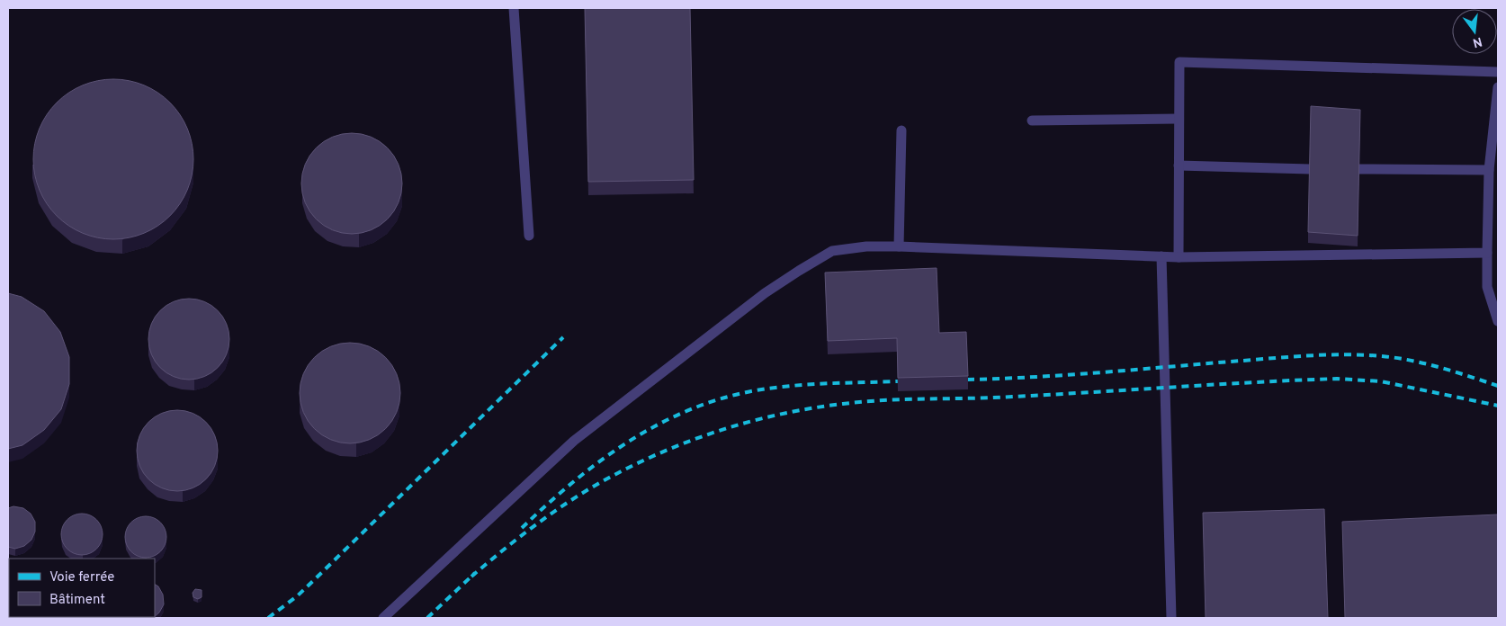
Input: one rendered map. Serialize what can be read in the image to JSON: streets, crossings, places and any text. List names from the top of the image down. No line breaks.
{"legend":["Voie ferrée","Bâtiment"],"north":"bottom"}
